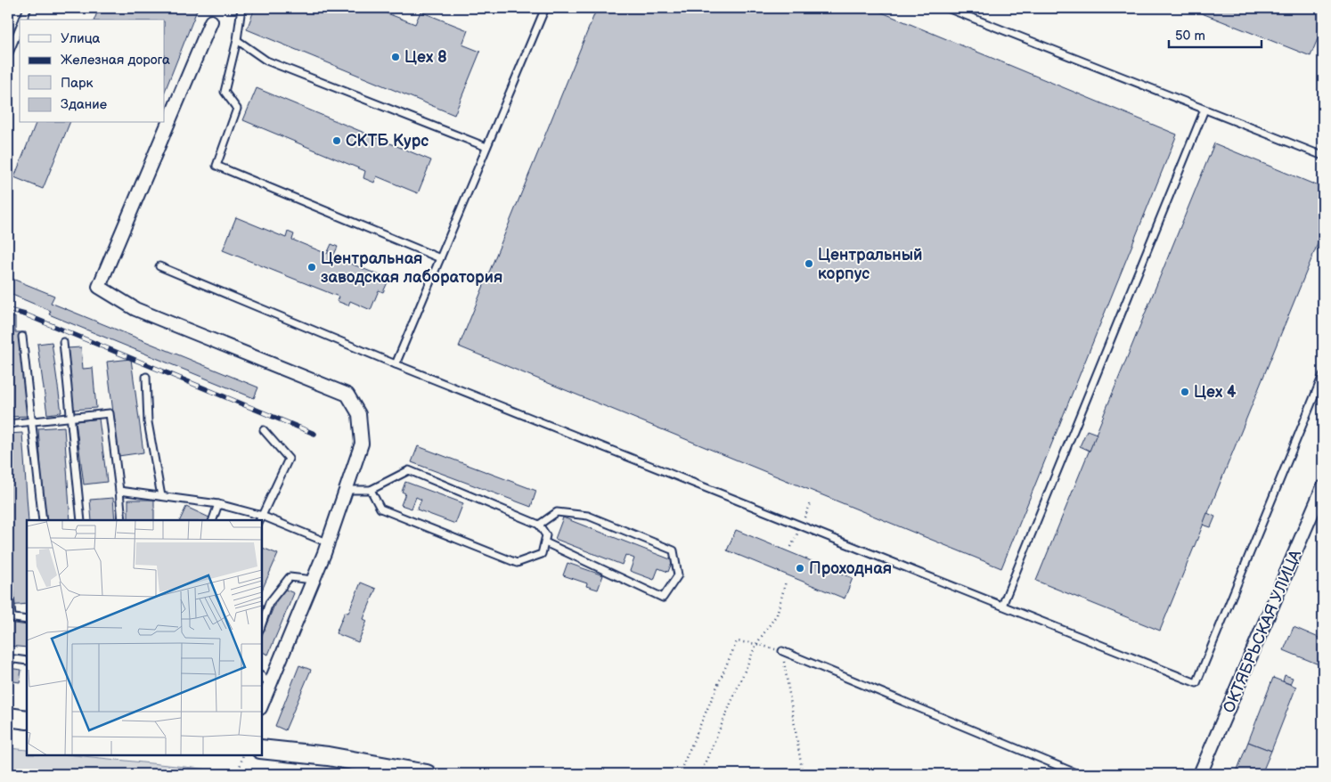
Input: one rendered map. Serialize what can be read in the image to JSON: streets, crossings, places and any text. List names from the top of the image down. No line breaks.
{"streets":{"street":["ОКТЯБРЬСКАЯ УЛИЦА"]},"places":["Цех 8","СКТБ Курс","Центральный корпус","Центральная заводская лаборатория","Цех 4","Проходная"],"legend":["Улица","Железная дорога","Парк","Здание"],"scale_bar":"50 m"}
